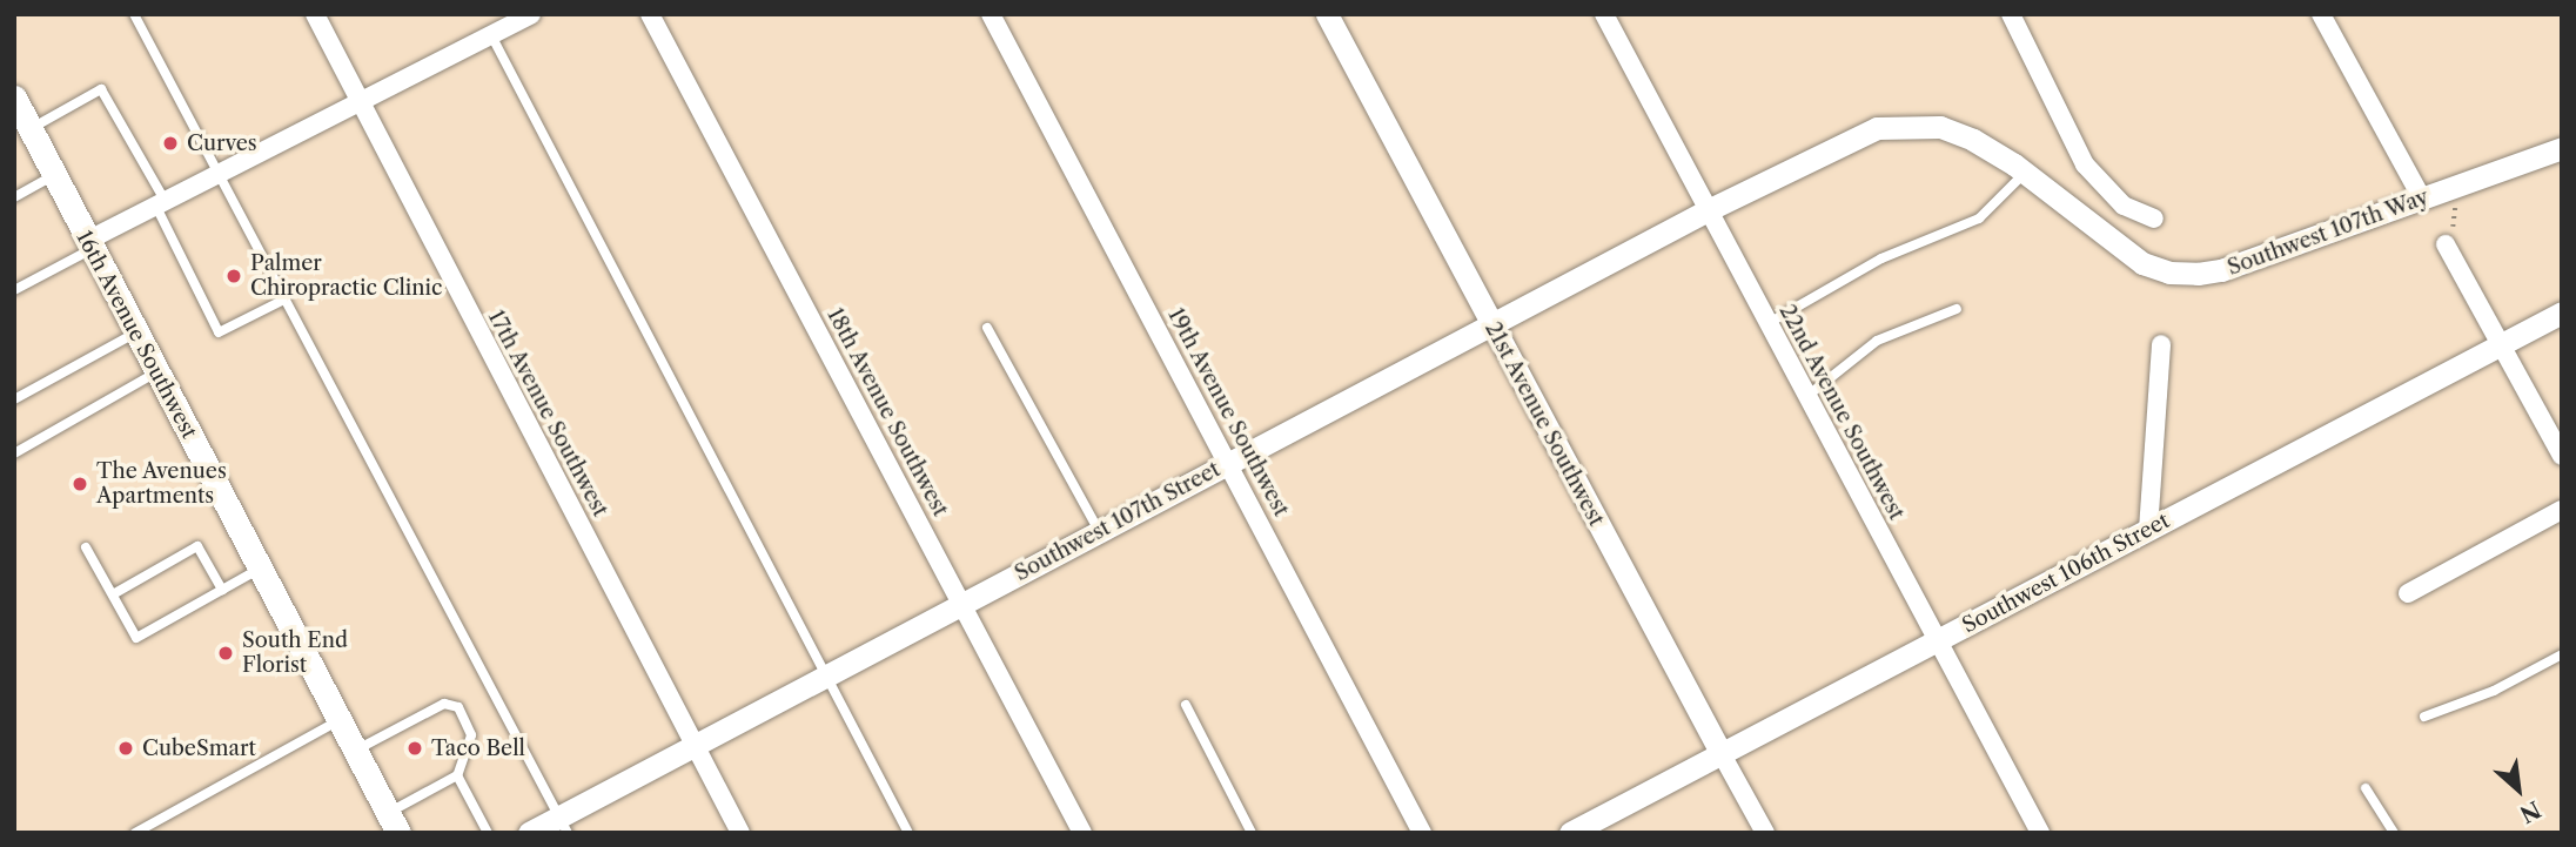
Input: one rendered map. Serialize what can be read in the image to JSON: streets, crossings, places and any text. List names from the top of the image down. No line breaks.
{"streets":{"main road":["16th Avenue Southwest"],"street":["Southwest 107th Way","18th Avenue Southwest","19th Avenue Southwest","22nd Avenue Southwest","17th Avenue Southwest","21st Avenue Southwest","Southwest 107th Street","Southwest 106th Street"]},"crossings":[["Southwest 107th Way","22nd Avenue Southwest"],["Southwest 107th Way","Southwest 107th Street"],["18th Avenue Southwest","Southwest 107th Street"],["19th Avenue Southwest","Southwest 107th Street"],["22nd Avenue Southwest","Southwest 107th Street"],["22nd Avenue Southwest","Southwest 106th Street"],["17th Avenue Southwest","Southwest 107th Street"],["21st Avenue Southwest","Southwest 107th Street"],["21st Avenue Southwest","Southwest 106th Street"]],"places":["Curves","Palmer Chiropractic Clinic","The Avenues Apartments","South End Florist","CubeSmart","Taco Bell"],"north":"bottom right"}
